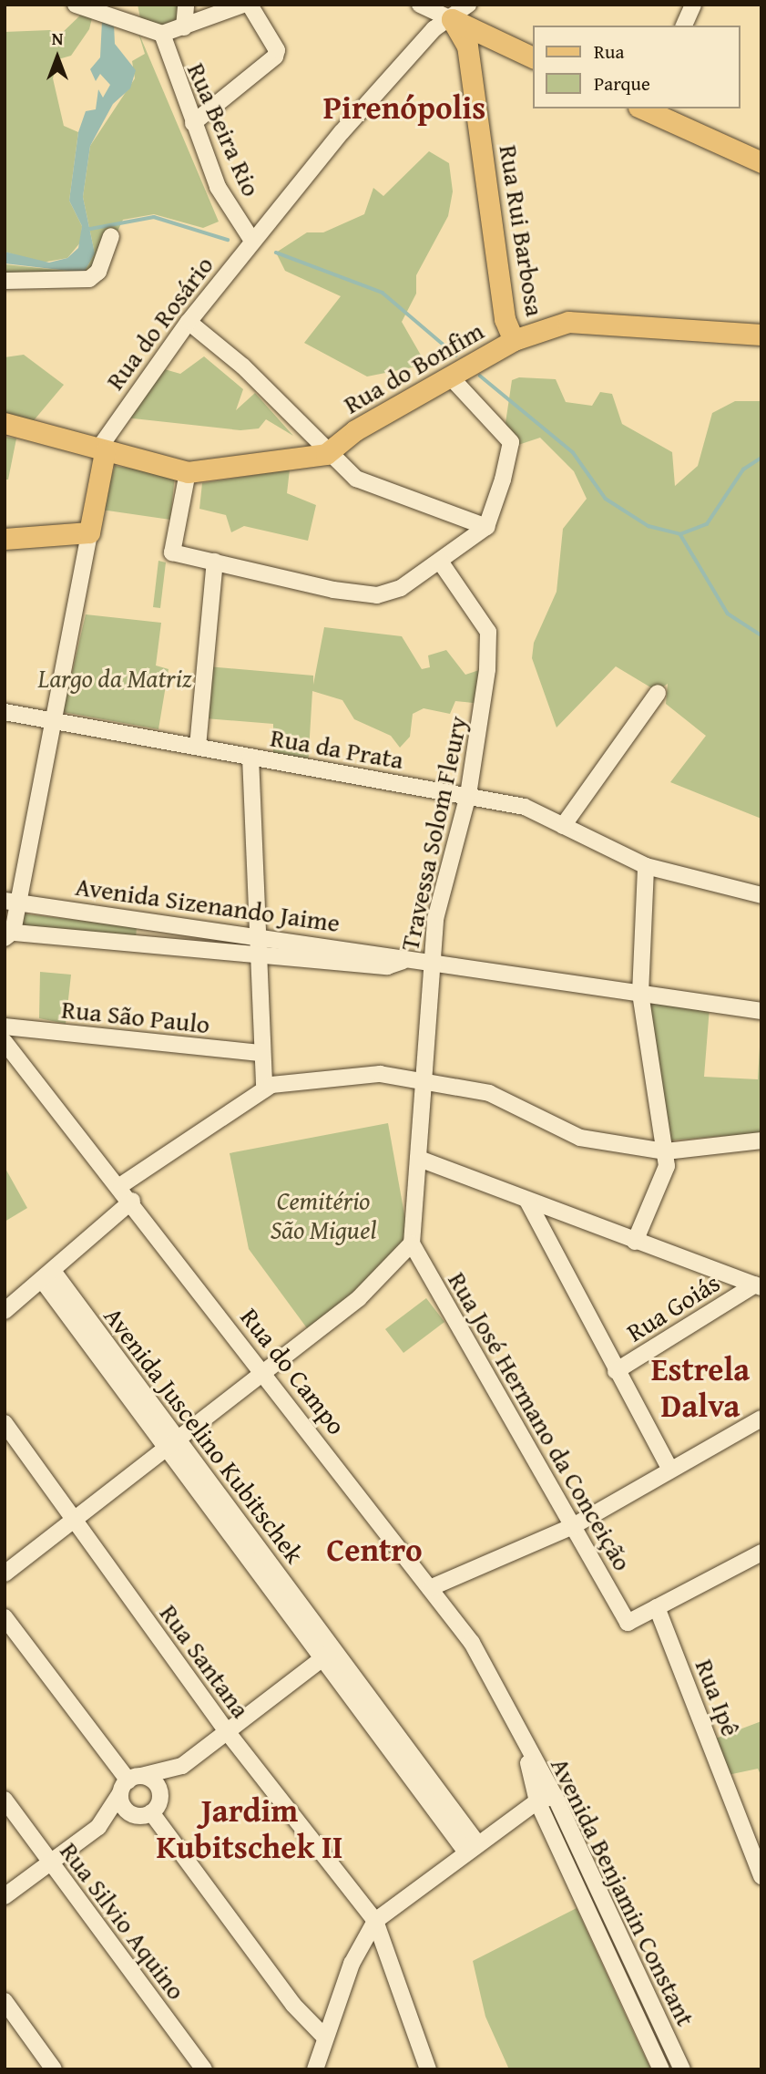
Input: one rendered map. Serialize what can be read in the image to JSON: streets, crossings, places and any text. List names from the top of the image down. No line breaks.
{"streets":{"main road":["Rua Rui Barbosa","Rua do Bonfim"],"street":["Rua Beira Rio","Rua do Rosário","Rua da Prata","Travessa Solom Fleury","Avenida Sizenando Jaime","Rua São Paulo","Rua Goiás","Rua do Campo","Rua José Hermano da Conceição","Avenida Juscelino Kubitschek","Rua Santana","Rua Ipê","Avenida Benjamin Constant","Rua Silvio Aquino"]},"crossings":[["Rua Beira Rio","Rua do Rosário"],["Rua Rui Barbosa","Rua do Rosário"],["Rua Rui Barbosa","Rua do Bonfim"],["Rua da Prata","Travessa Solom Fleury"],["Travessa Solom Fleury","Avenida Sizenando Jaime"],["Travessa Solom Fleury","Rua José Hermano da Conceição"],["Rua do Campo","Avenida Benjamin Constant"],["Rua José Hermano da Conceição","Rua Ipê"]],"districts":["Pirenópolis","Estrela Dalva","Centro","Jardim Kubitschek II"],"parks":["Largo da Matriz","Cemitério São Miguel"],"legend":["Rua","Parque"],"north":"top"}
